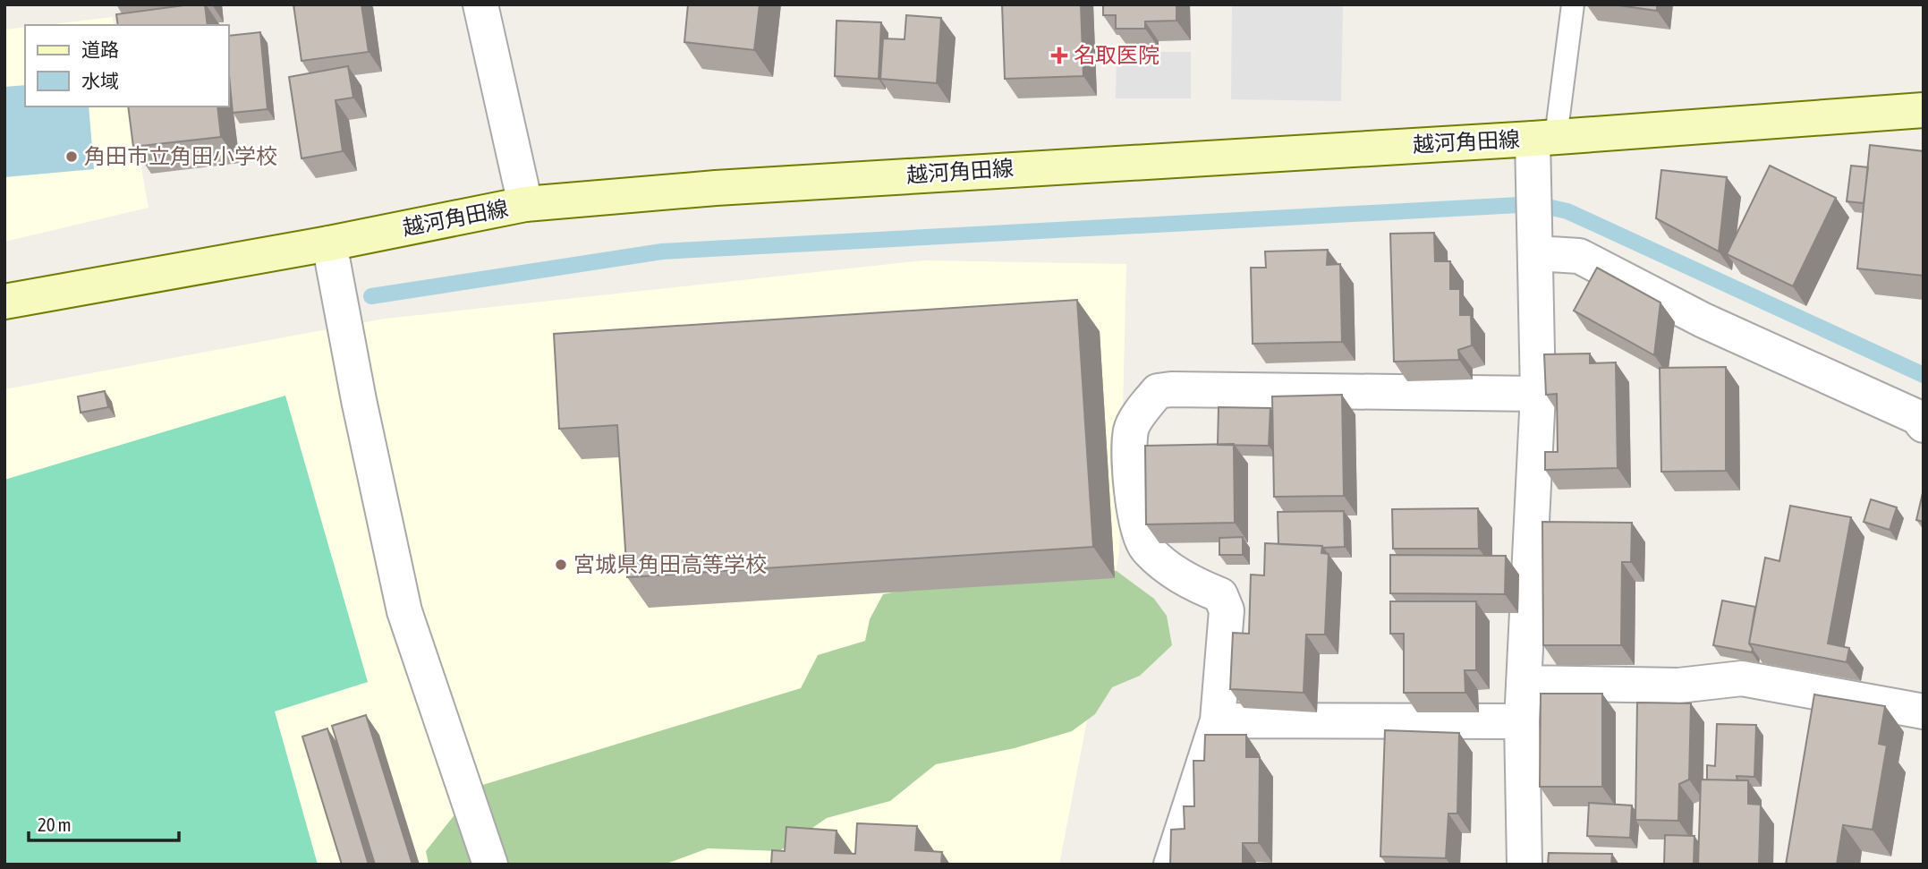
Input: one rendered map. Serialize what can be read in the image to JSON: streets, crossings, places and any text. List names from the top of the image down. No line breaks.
{"streets":{"main road":["越河角田線"]},"places":{"health":["名取医院"],"other":["角田市立角田小学校","宮城県角田高等学校"]},"legend":["道路","水域"],"scale_bar":"20 m"}
